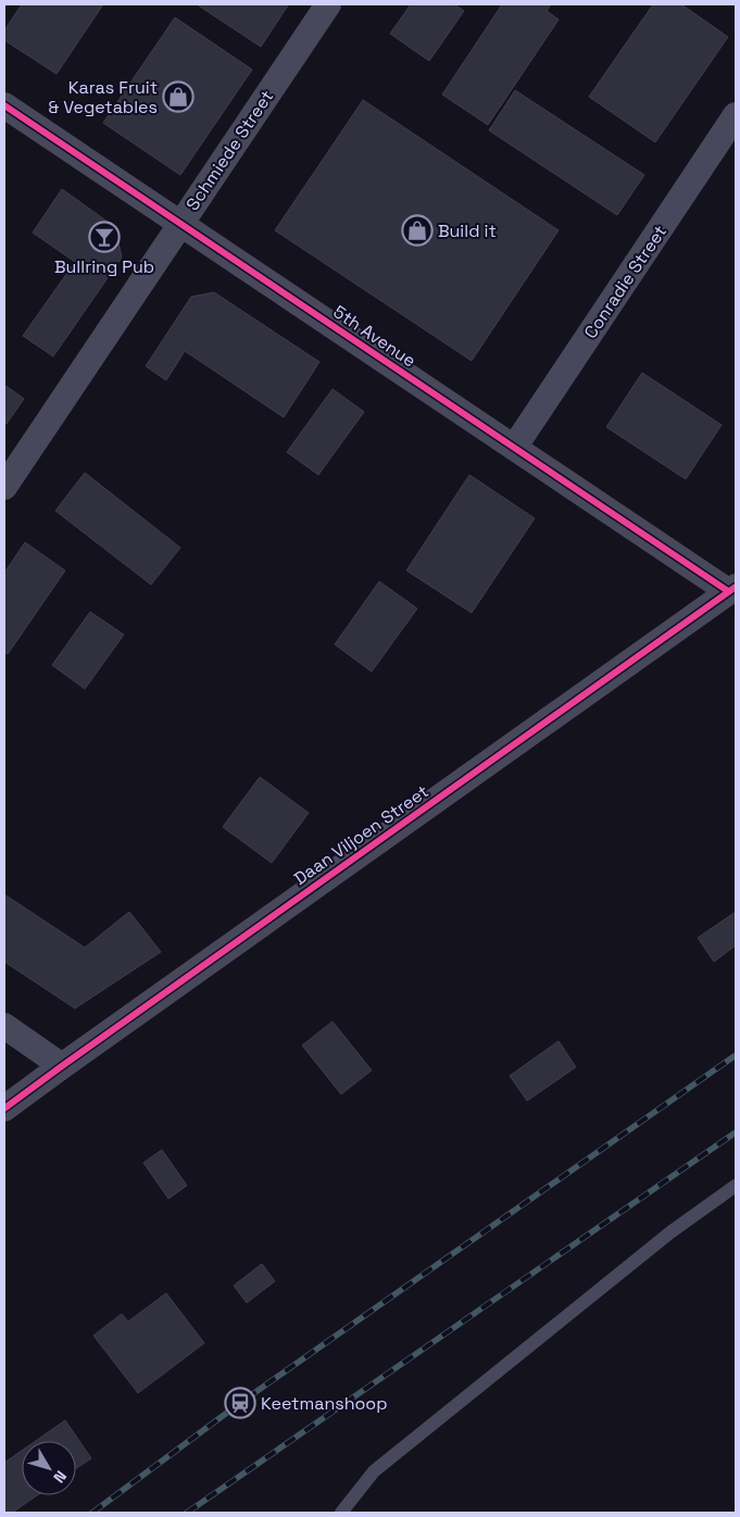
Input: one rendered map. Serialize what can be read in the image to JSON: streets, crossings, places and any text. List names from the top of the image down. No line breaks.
{"streets":{"street":["Schmiede Street","Conradie Street","5th Avenue","Daan Viljoen Street"]},"crossings":[["Schmiede Street","5th Avenue"],["Conradie Street","5th Avenue"],["5th Avenue","Daan Viljoen Street"]],"places":{"shop":["Karas Fruit & Vegetables","Build it"],"bar":["Bullring Pub"],"station":["Keetmanshoop"]},"north":"bottom right"}
